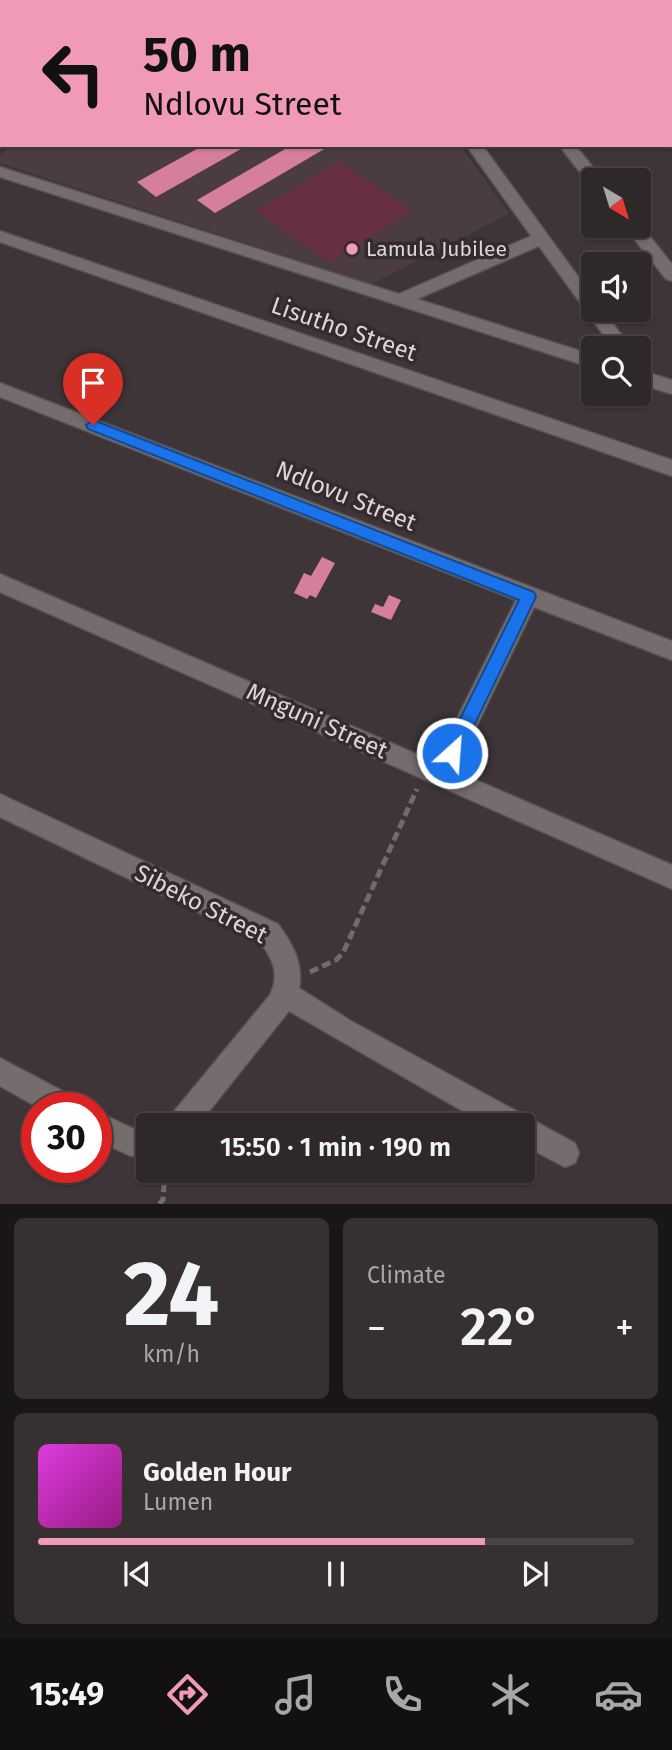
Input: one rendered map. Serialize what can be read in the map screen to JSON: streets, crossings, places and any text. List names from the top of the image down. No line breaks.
{"streets":{"street":["Lisutho Street","Ndlovu Street","Mnguni Street","Sibeko Street"]},"places":["Lamula Jubilee"],"north":"bottom right","page":{"turn":["50 m","Ndlovu Street"],"limit":"30","trip":"15:50 · 1 min · 190 m","tile":[["24","km/h"],"Climate"],"heat":["−","22°","+"],"song":["Golden Hour","Lumen"],"tabs":"15:49"}}
